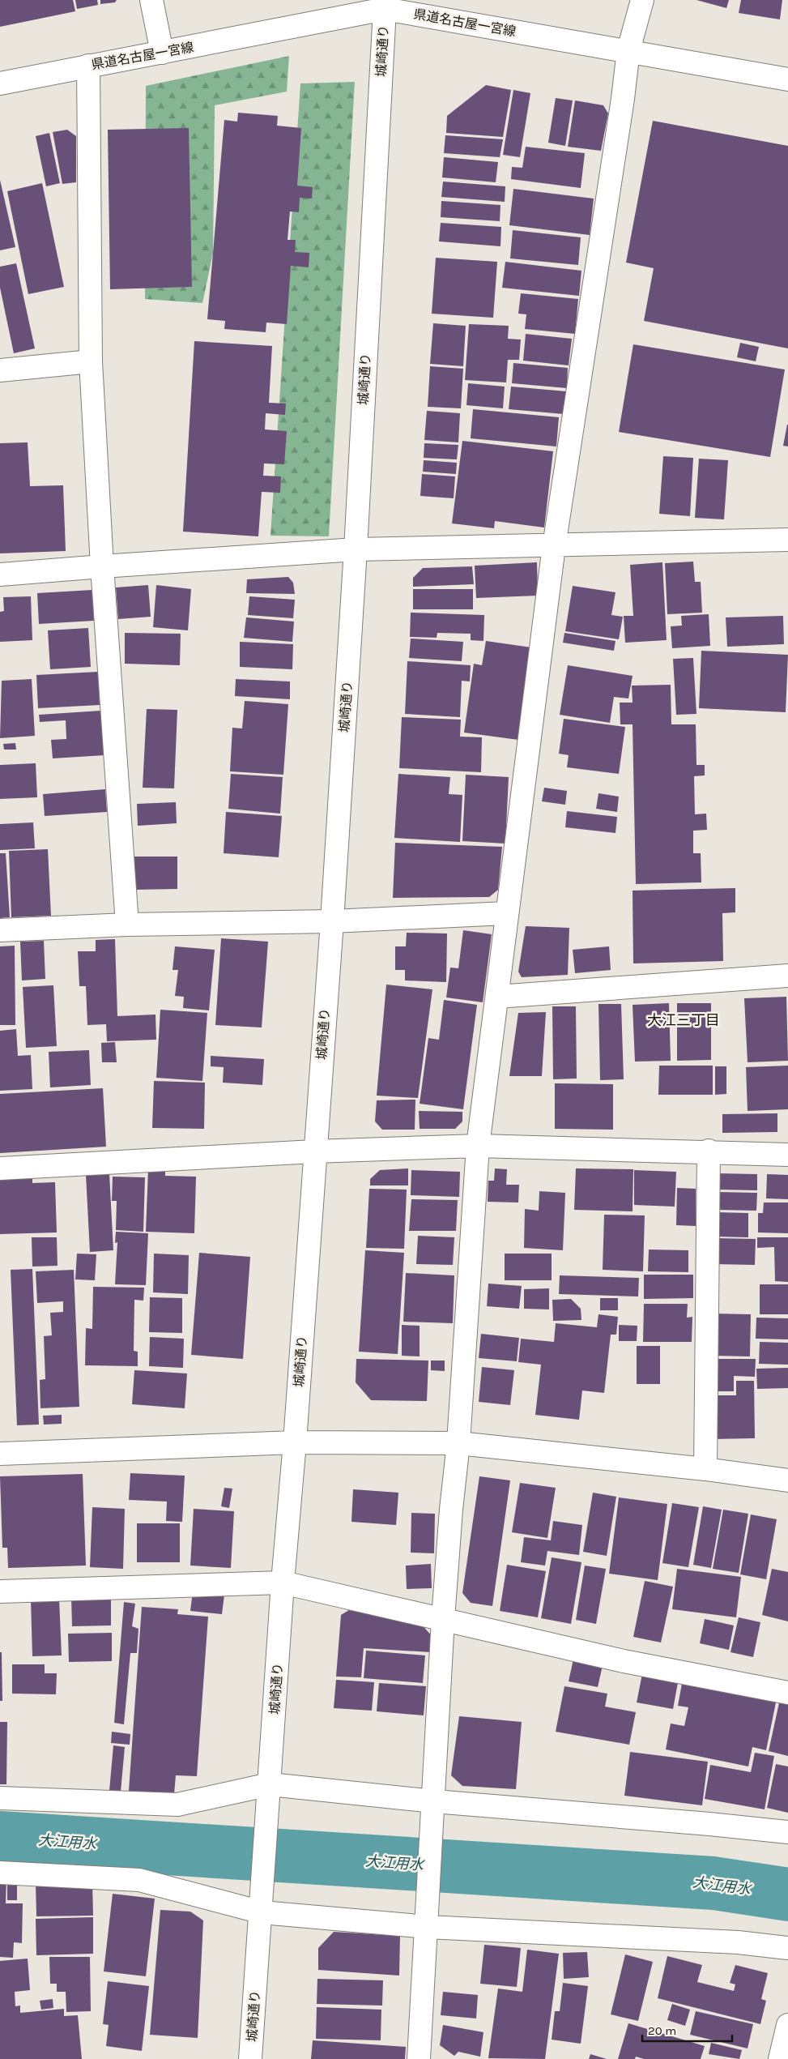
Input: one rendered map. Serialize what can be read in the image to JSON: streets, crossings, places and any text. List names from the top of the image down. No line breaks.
{"streets":{"street":["県道名古屋一宮線","城崎通り"]},"crossings":[["県道名古屋一宮線","城崎通り"]],"districts":["大江三丁目"],"water":["大江用水"],"scale_bar":"20 m"}
